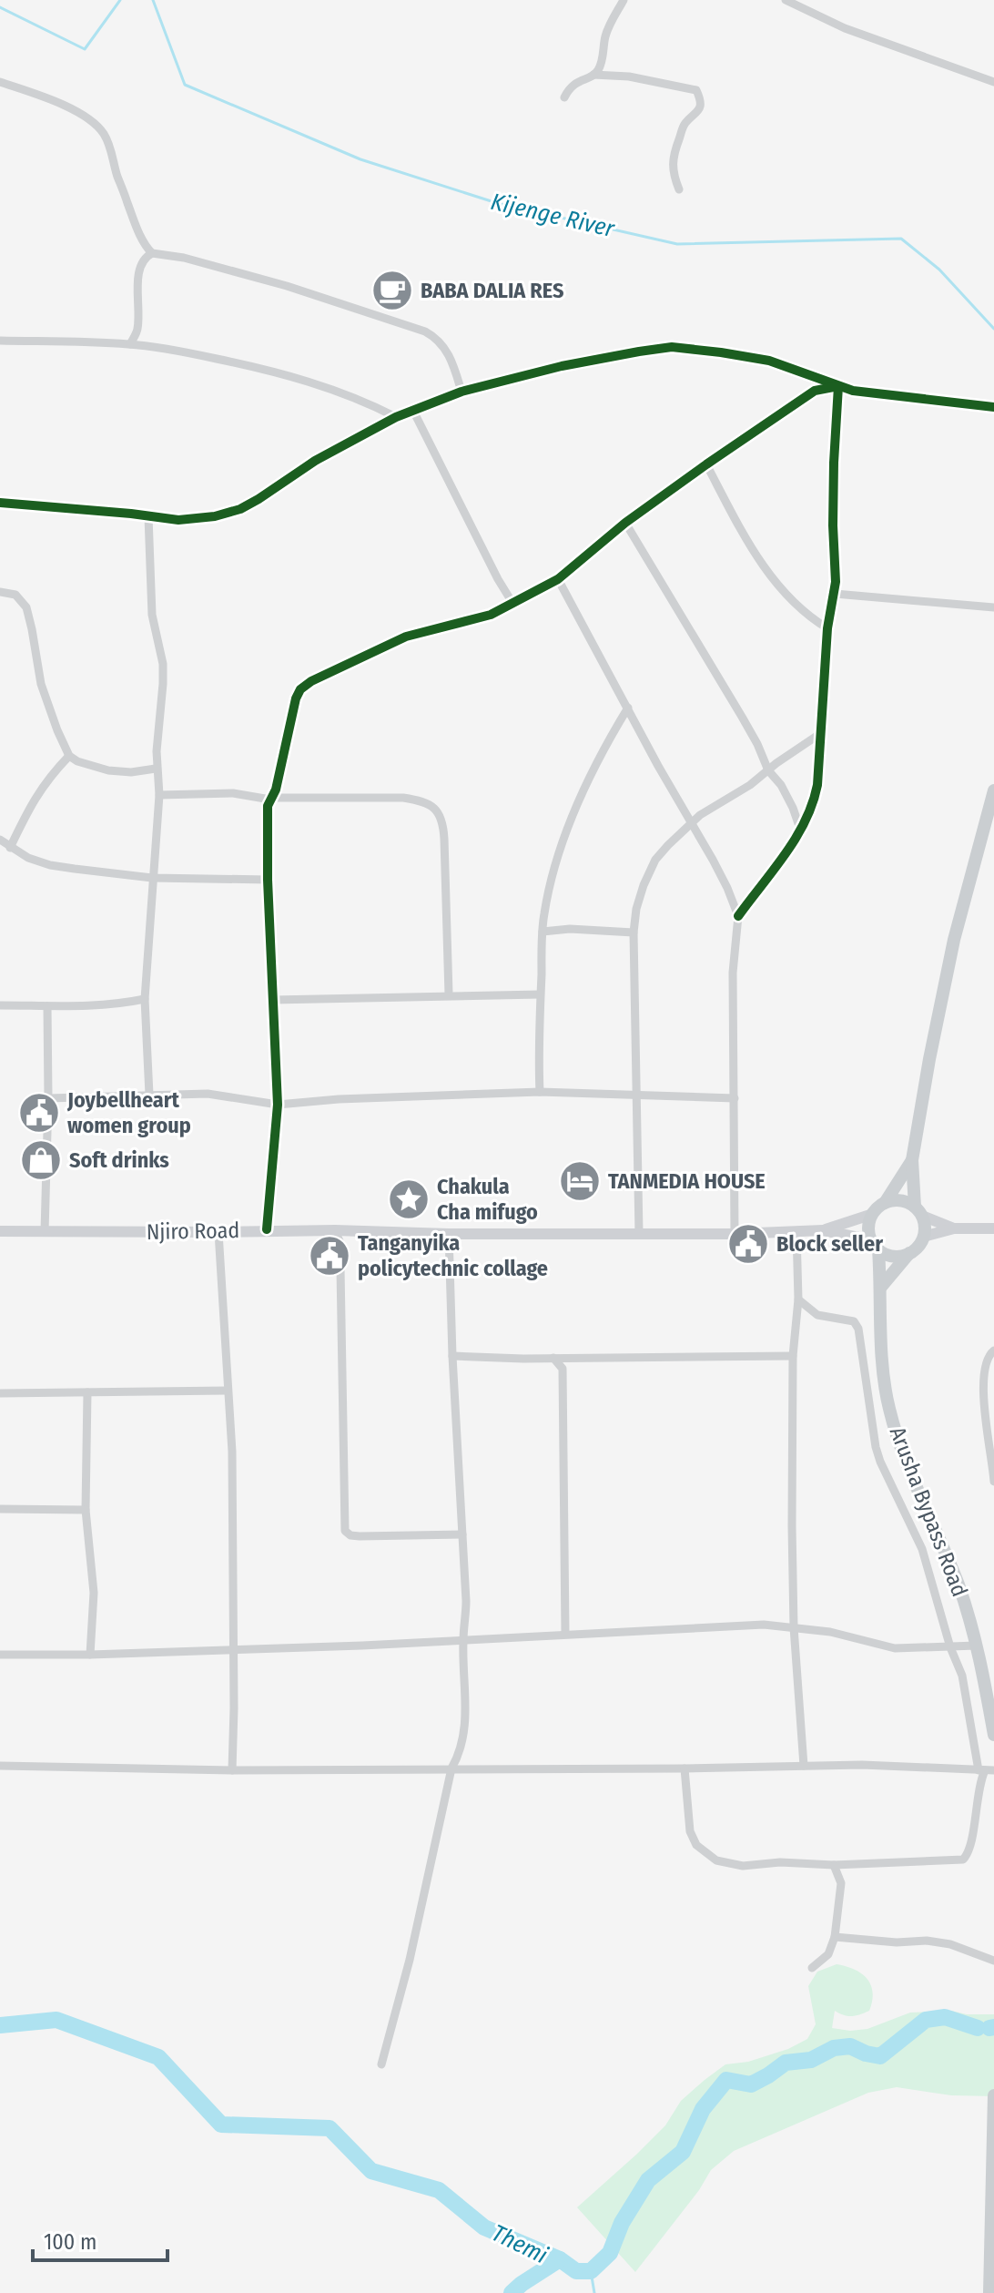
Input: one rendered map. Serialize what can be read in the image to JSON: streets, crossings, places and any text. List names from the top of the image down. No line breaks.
{"streets":{"main road":["Arusha Bypass Road"],"street":["Njiro Road"]},"crossings":[["Njiro Road","Arusha Bypass Road"]],"water":["Kijenge River","Themi"],"places":{"cafe":["BABA DALIA RES"],"public building":["Joybellheart women group","Block seller","Tanganyika policytechnic collage"],"shop":["Soft drinks"],"hotel":["TANMEDIA HOUSE"],"place":["Chakula Cha mifugo"]},"scale_bar":"100 m"}
